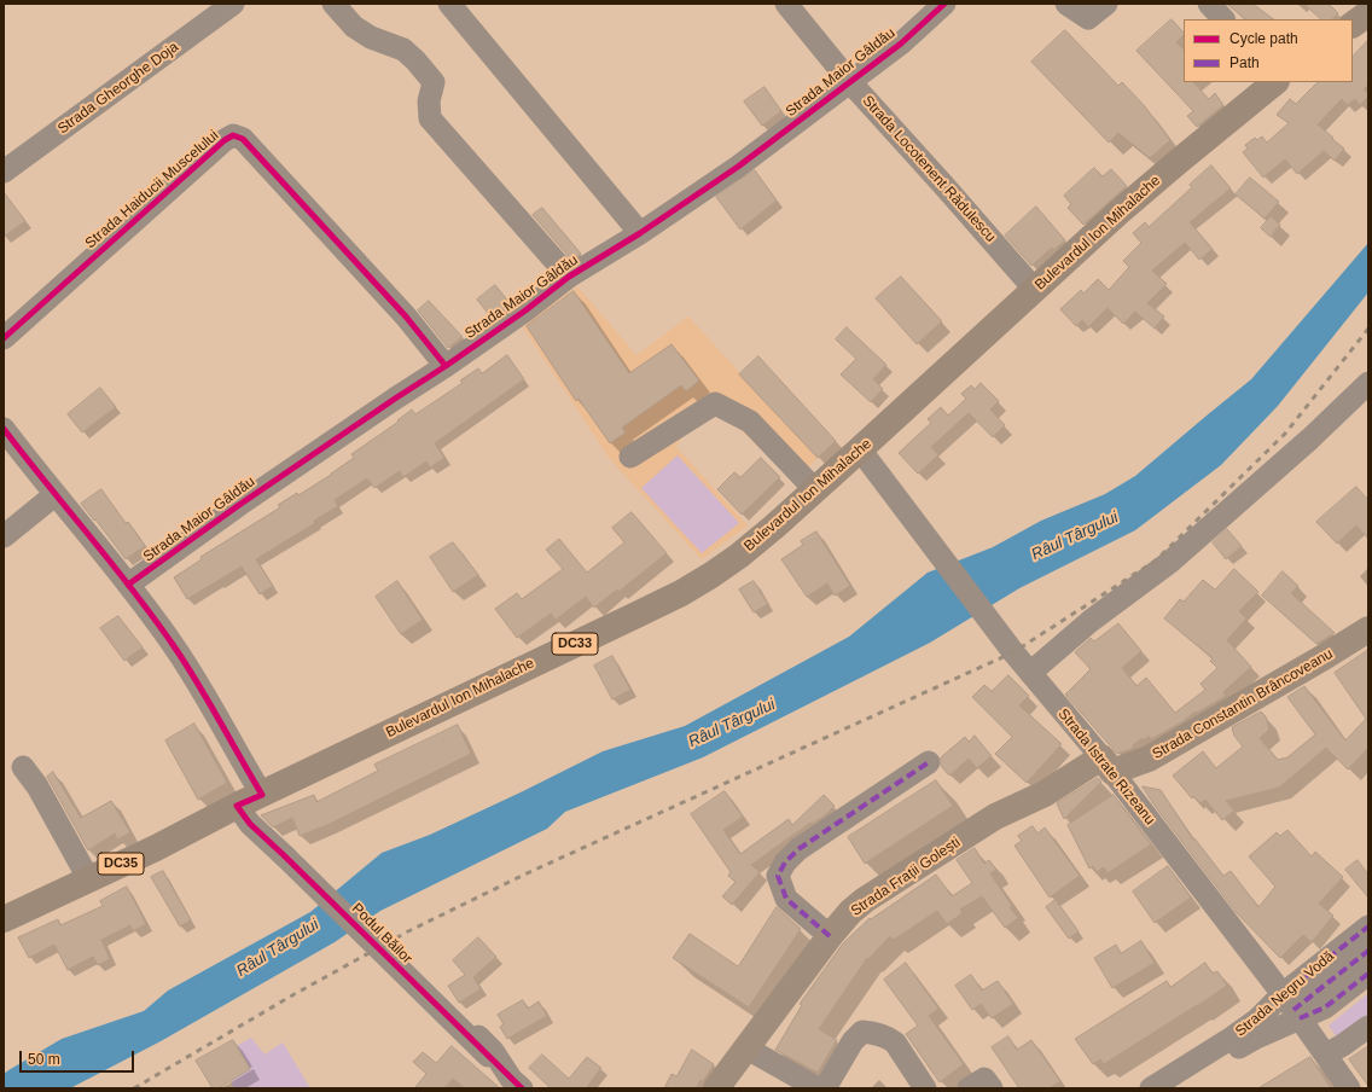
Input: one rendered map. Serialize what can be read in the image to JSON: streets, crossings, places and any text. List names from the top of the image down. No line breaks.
{"streets":{"highway":["Bulevardul Ion Mihalache","DC33","DC35"],"main road":["Strada Constantin Brâncoveanu","Strada Frații Golești"],"street":["Strada Maior Gâldău","Strada Gheorghe Doja","Strada Locotenent Rădulescu","Strada Haiducii Muscelului","Strada Istrate Rizeanu","Podul Băilor","Strada Negru Vodă"]},"crossings":[["Strada Maior Gâldău","Strada Locotenent Rădulescu"],["Strada Maior Gâldău","Strada Haiducii Muscelului"],["Strada Locotenent Rădulescu","Bulevardul Ion Mihalache"],["Bulevardul Ion Mihalache","Strada Istrate Rizeanu"],["Bulevardul Ion Mihalache","DC35"],["Bulevardul Ion Mihalache","Podul Băilor"],["Strada Constantin Brâncoveanu","Strada Istrate Rizeanu"],["Strada Constantin Brâncoveanu","Strada Frații Golești"],["Strada Istrate Rizeanu","Strada Frații Golești"],["Strada Istrate Rizeanu","Strada Negru Vodă"],["DC35","Podul Băilor"]],"water":["Râul Târgului"],"legend":["Cycle path","Path"],"scale_bar":"50 m"}
